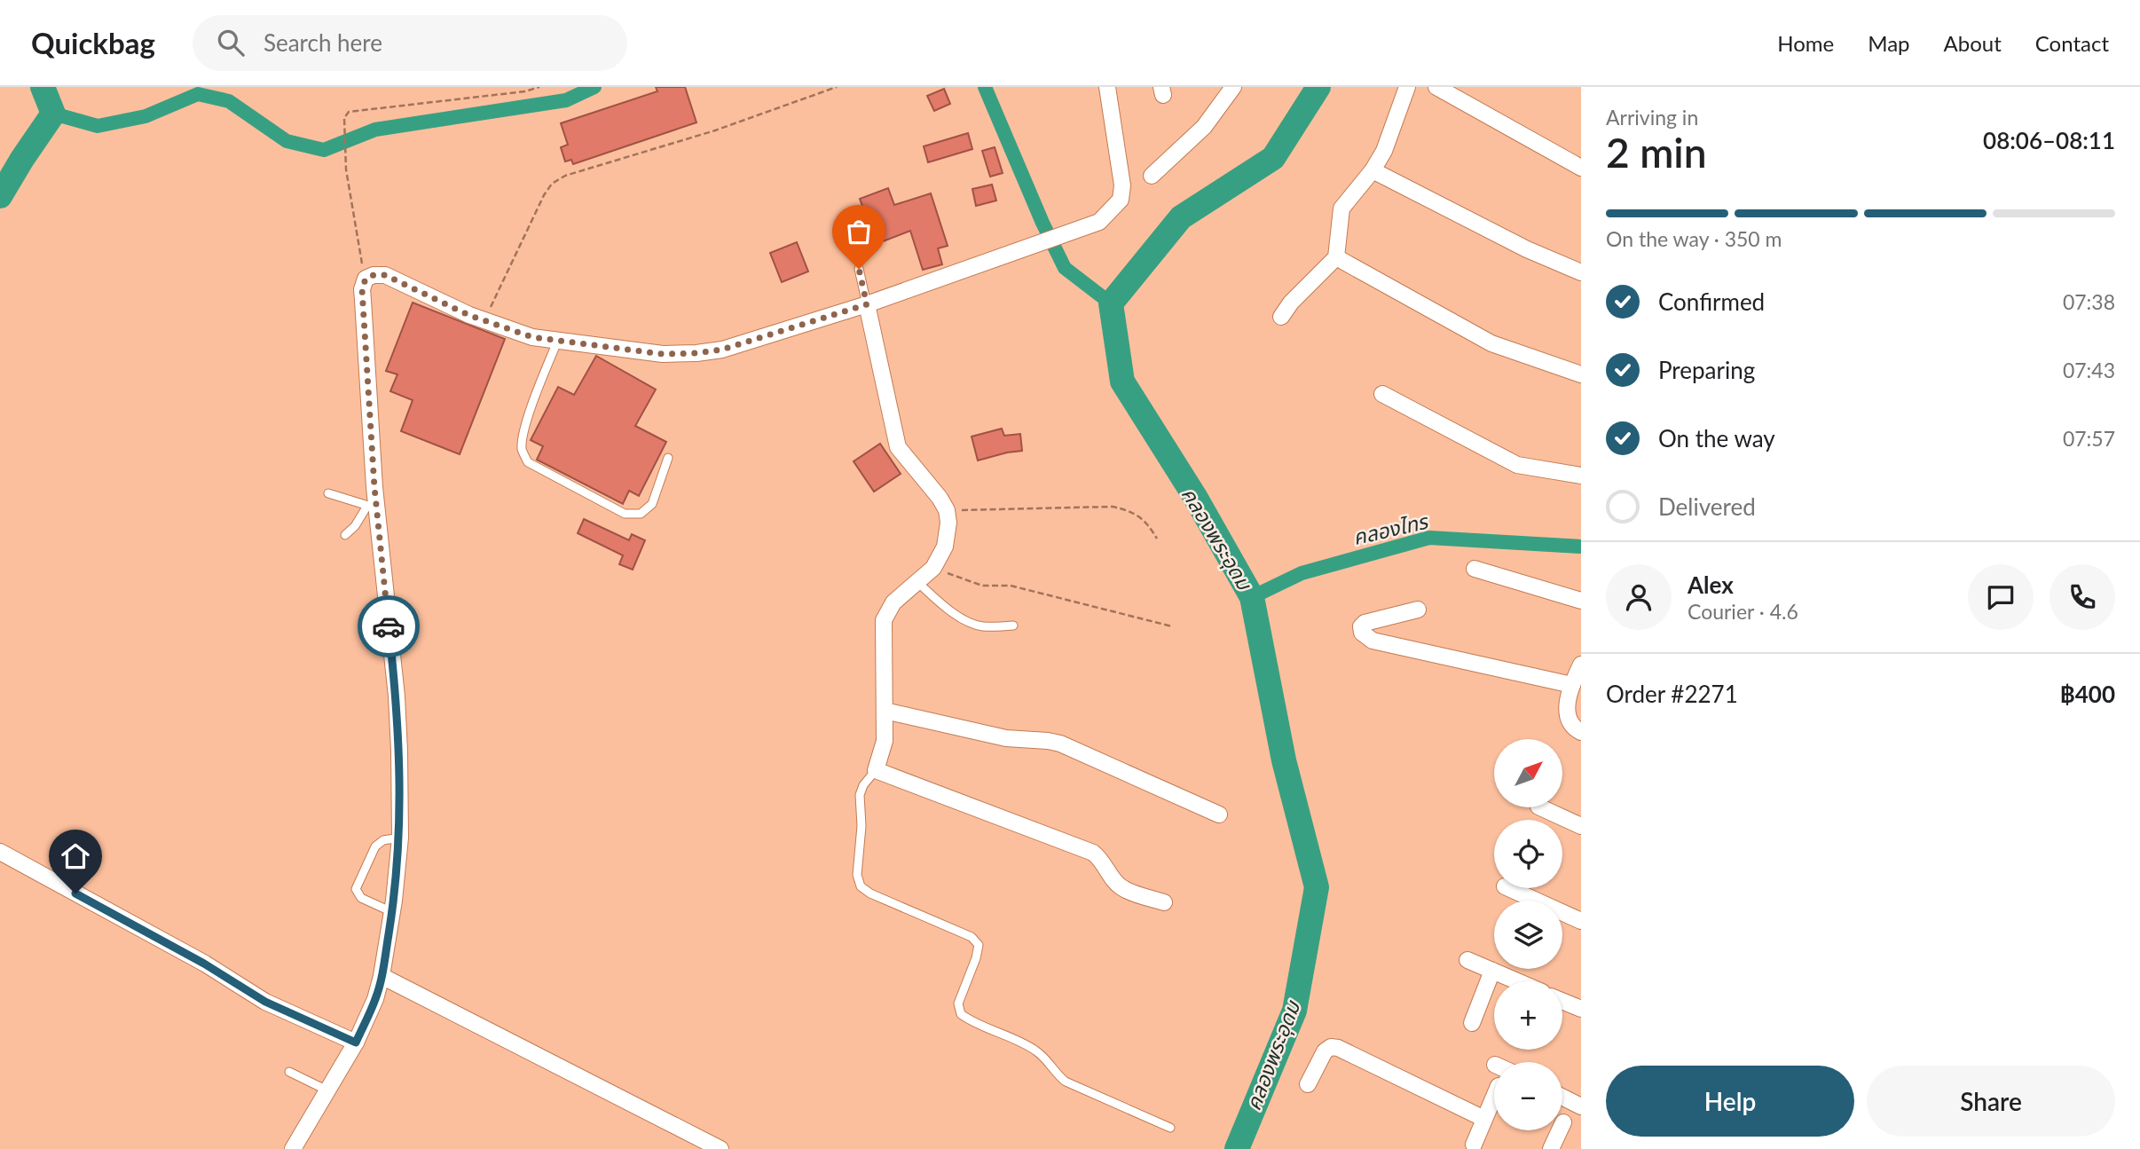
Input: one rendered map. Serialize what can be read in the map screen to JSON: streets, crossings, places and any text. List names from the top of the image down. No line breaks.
{"water":["คลองไทร","คลองพระอุดม"],"north":"top right","page":{"header":"Quickbag","search":"Search here","nav":["Home","Map","About","Contact"],"heading":["2 min","Arriving in","08:06–08:11"],"panel":["Alex","Courier · 4.6","Order #2271","฿400"],"bar":"On the way · 350 m","list":[["Confirmed","07:38"],["Preparing","07:43"],["On the way","07:57"],"Delivered"],"map_buttons":["+","−"],"buttons":["Help","Share"]}}
